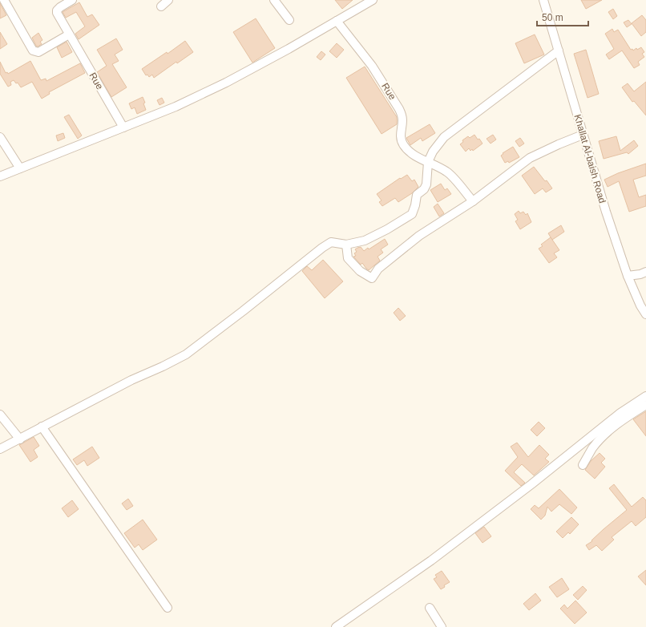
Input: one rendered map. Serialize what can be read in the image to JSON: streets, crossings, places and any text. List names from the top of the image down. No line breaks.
{"streets":{"street":["Rue","Khallat Al-baish Road"]},"scale_bar":"50 m"}
